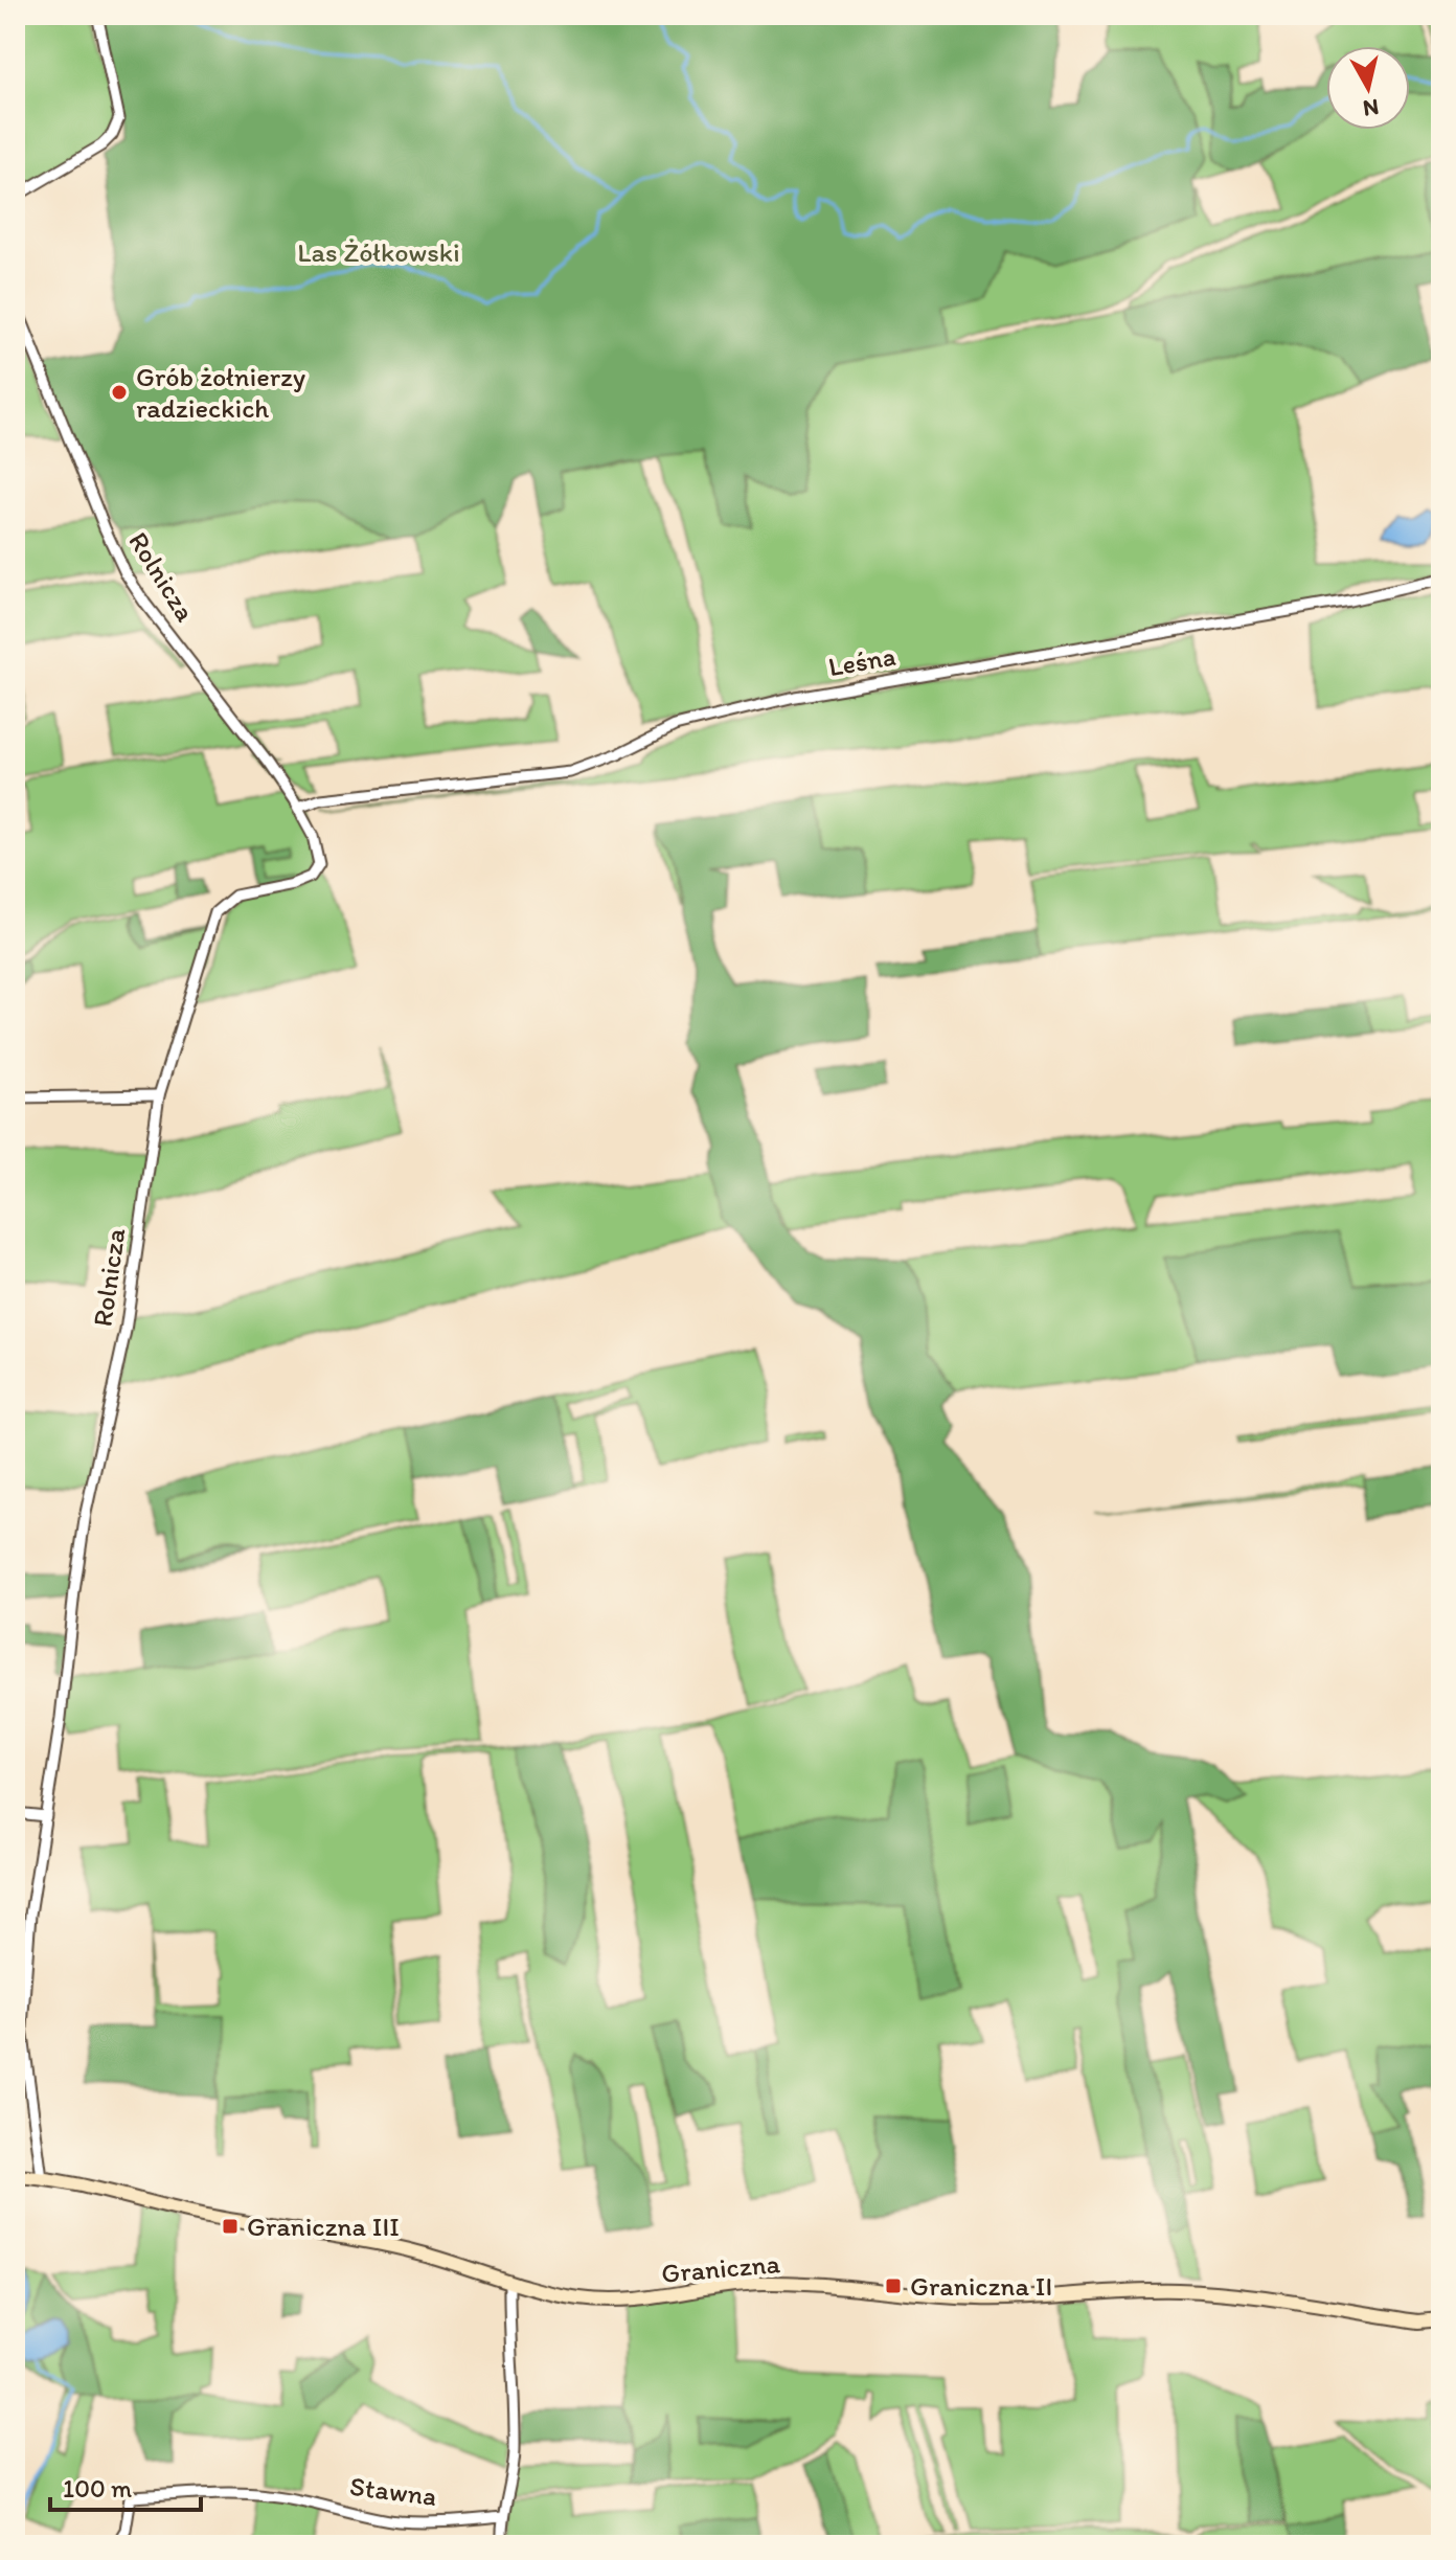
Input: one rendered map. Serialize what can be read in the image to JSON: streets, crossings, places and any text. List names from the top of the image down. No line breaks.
{"streets":{"street":["Rolnicza","Leśna","Graniczna","Stawna"]},"crossings":[["Rolnicza","Leśna"],["Rolnicza","Graniczna"]],"parks":["Las Żółkowski"],"places":{"other":["Grób żołnierzy radzieckich"],"transit":["Graniczna III","Graniczna II"]},"scale_bar":"100 m","north":"bottom"}
